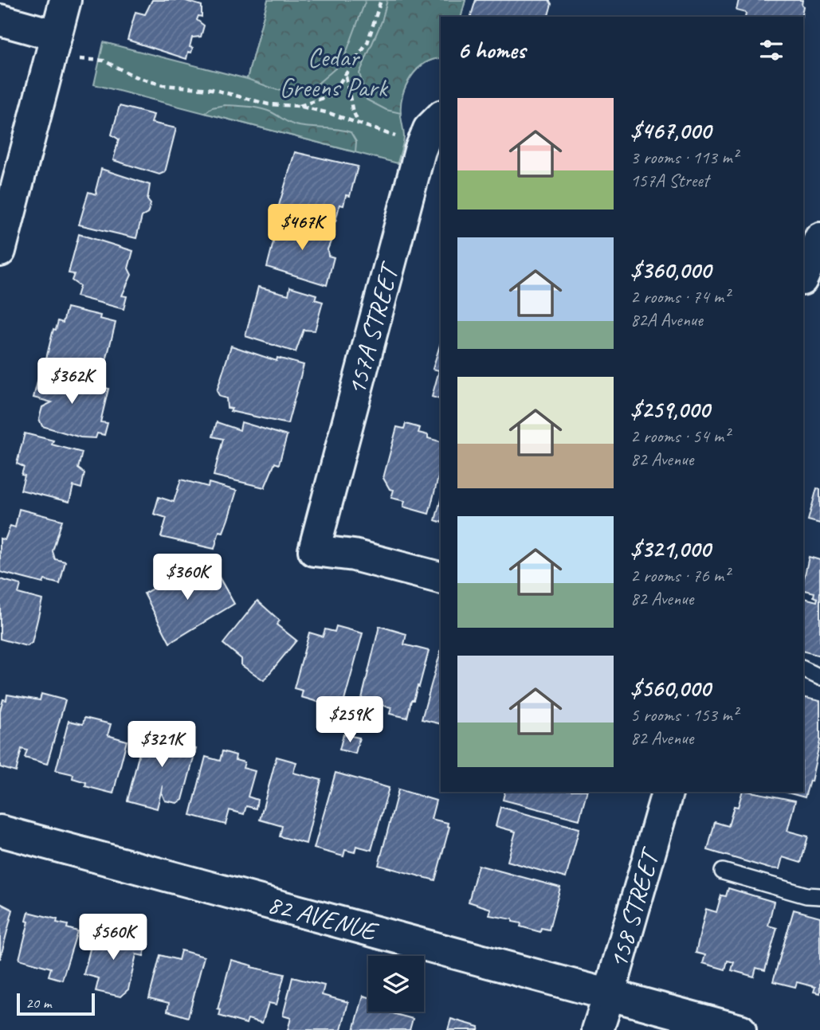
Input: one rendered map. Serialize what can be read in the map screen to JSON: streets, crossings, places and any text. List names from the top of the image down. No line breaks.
{"streets":{"street":["157A STREET","158 STREET","82 AVENUE"]},"crossings":[["158 STREET","82 AVENUE"]],"parks":["Cedar Greens Park"],"scale_bar":"20 m","page":{"heading":"6 homes","list":[{"name":"$467,000","note":"3 rooms · 113 m² · 157A Street"},{"name":"$360,000","note":"2 rooms · 74 m² · 82A Avenue"},{"name":"$259,000","note":"2 rooms · 54 m² · 82 Avenue"},{"name":"$321,000","note":"2 rooms · 76 m² · 82 Avenue"},{"name":"$560,000","note":"5 rooms · 153 m² · 82 Avenue"}],"price":["$467K","$362K","$360K","$259K","$321K","$560K"],"scale":"20 m"}}
